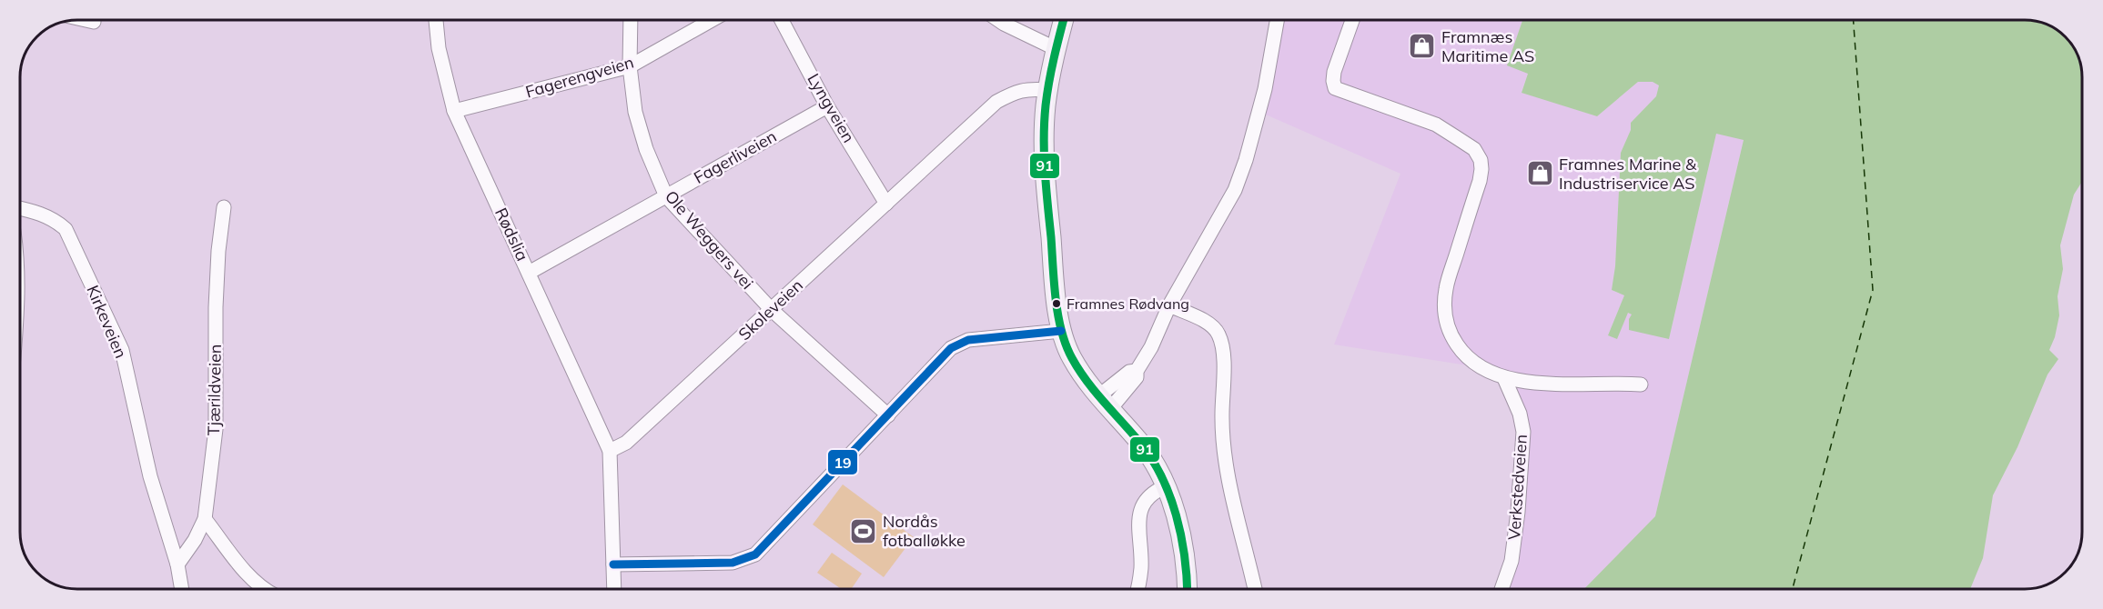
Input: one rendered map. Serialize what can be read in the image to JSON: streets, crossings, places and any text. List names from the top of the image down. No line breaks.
{"streets":{"street":["Fagerengveien","Lyngveien","Fagerliveien","Rødslia","Ole Weggers vei","Skoleveien","Kirkeveien","Tjærildveien","Verkstedveien"]},"crossings":[["Fagerengveien","Rødslia"],["Fagerengveien","Ole Weggers vei"],["Lyngveien","Fagerliveien"],["Lyngveien","Skoleveien"],["Fagerliveien","Rødslia"],["Fagerliveien","Ole Weggers vei"],["Rødslia","Skoleveien"],["Ole Weggers vei","Skoleveien"],["Kirkeveien","Tjærildveien"]],"places":{"shop":["Framnæs Maritime AS","Framnes Marine & Industriservice AS"],"other":["Framnes Rødvang"],"sports":["Nordås fotballøkke"]},"lines":["transit line 91","transit line 19"]}
